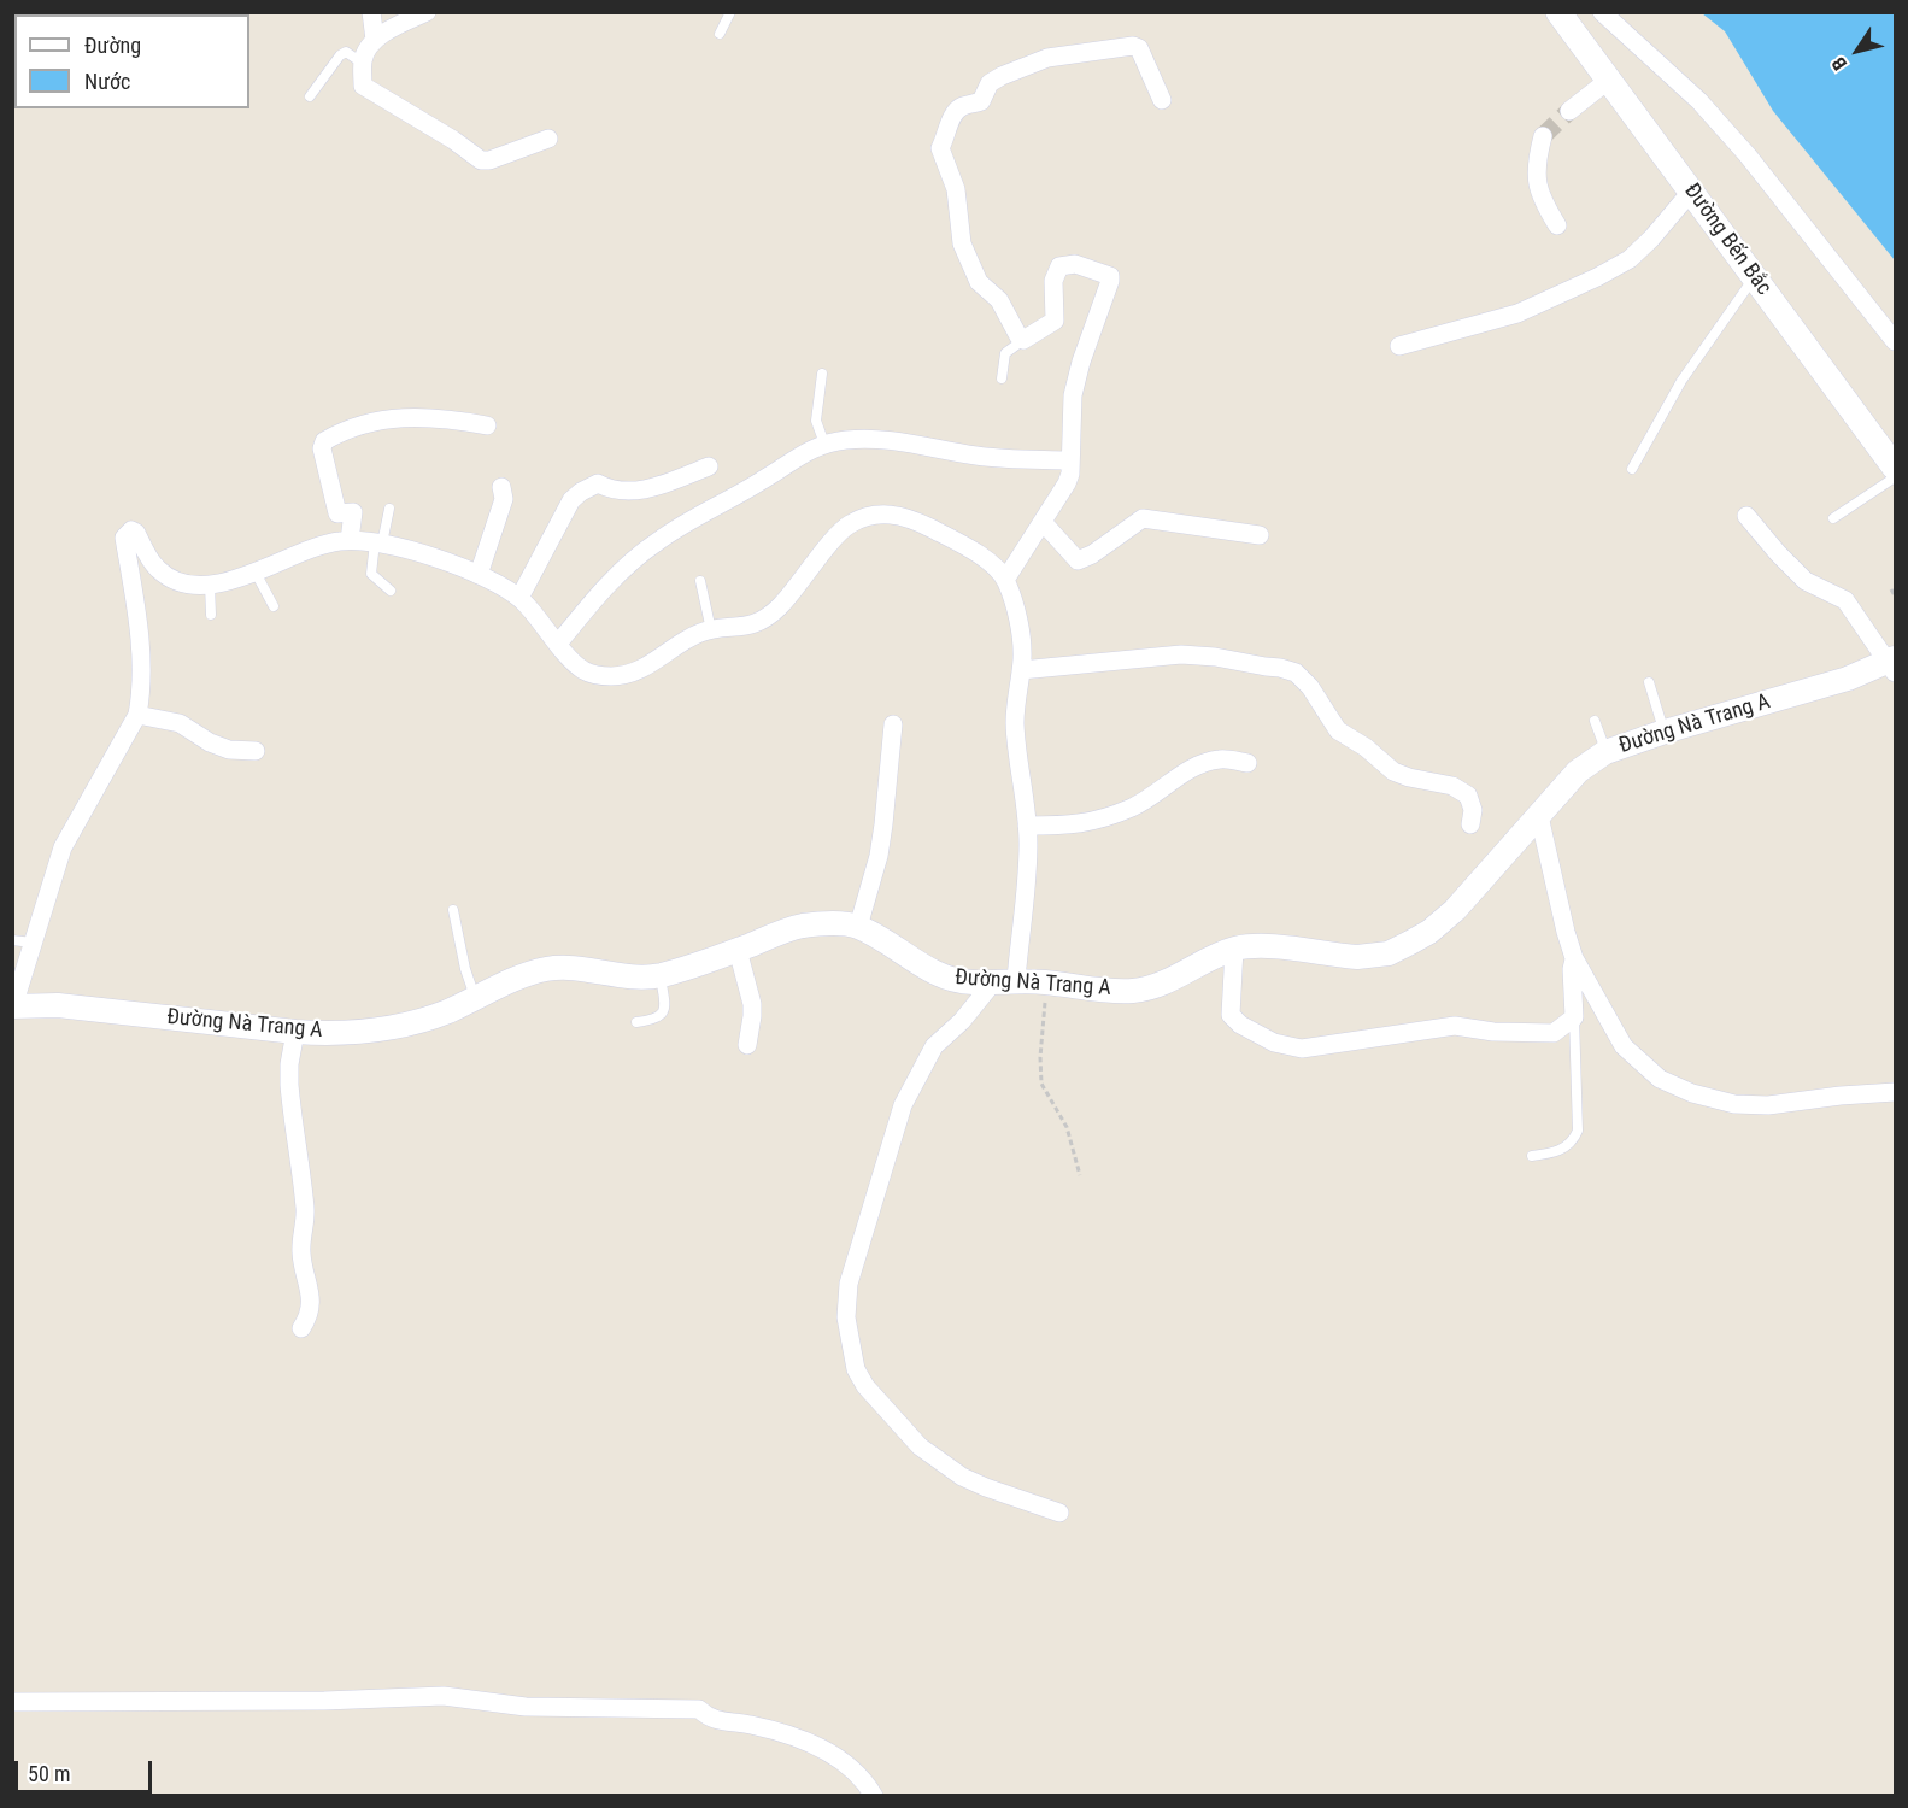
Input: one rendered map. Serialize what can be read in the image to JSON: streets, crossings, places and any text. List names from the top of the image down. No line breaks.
{"streets":{"main road":["Đường Bến Bắc"],"street":["Đường Nà Trang A"]},"legend":["Đường","Nước"],"scale_bar":"50 m","north":"bottom left"}
